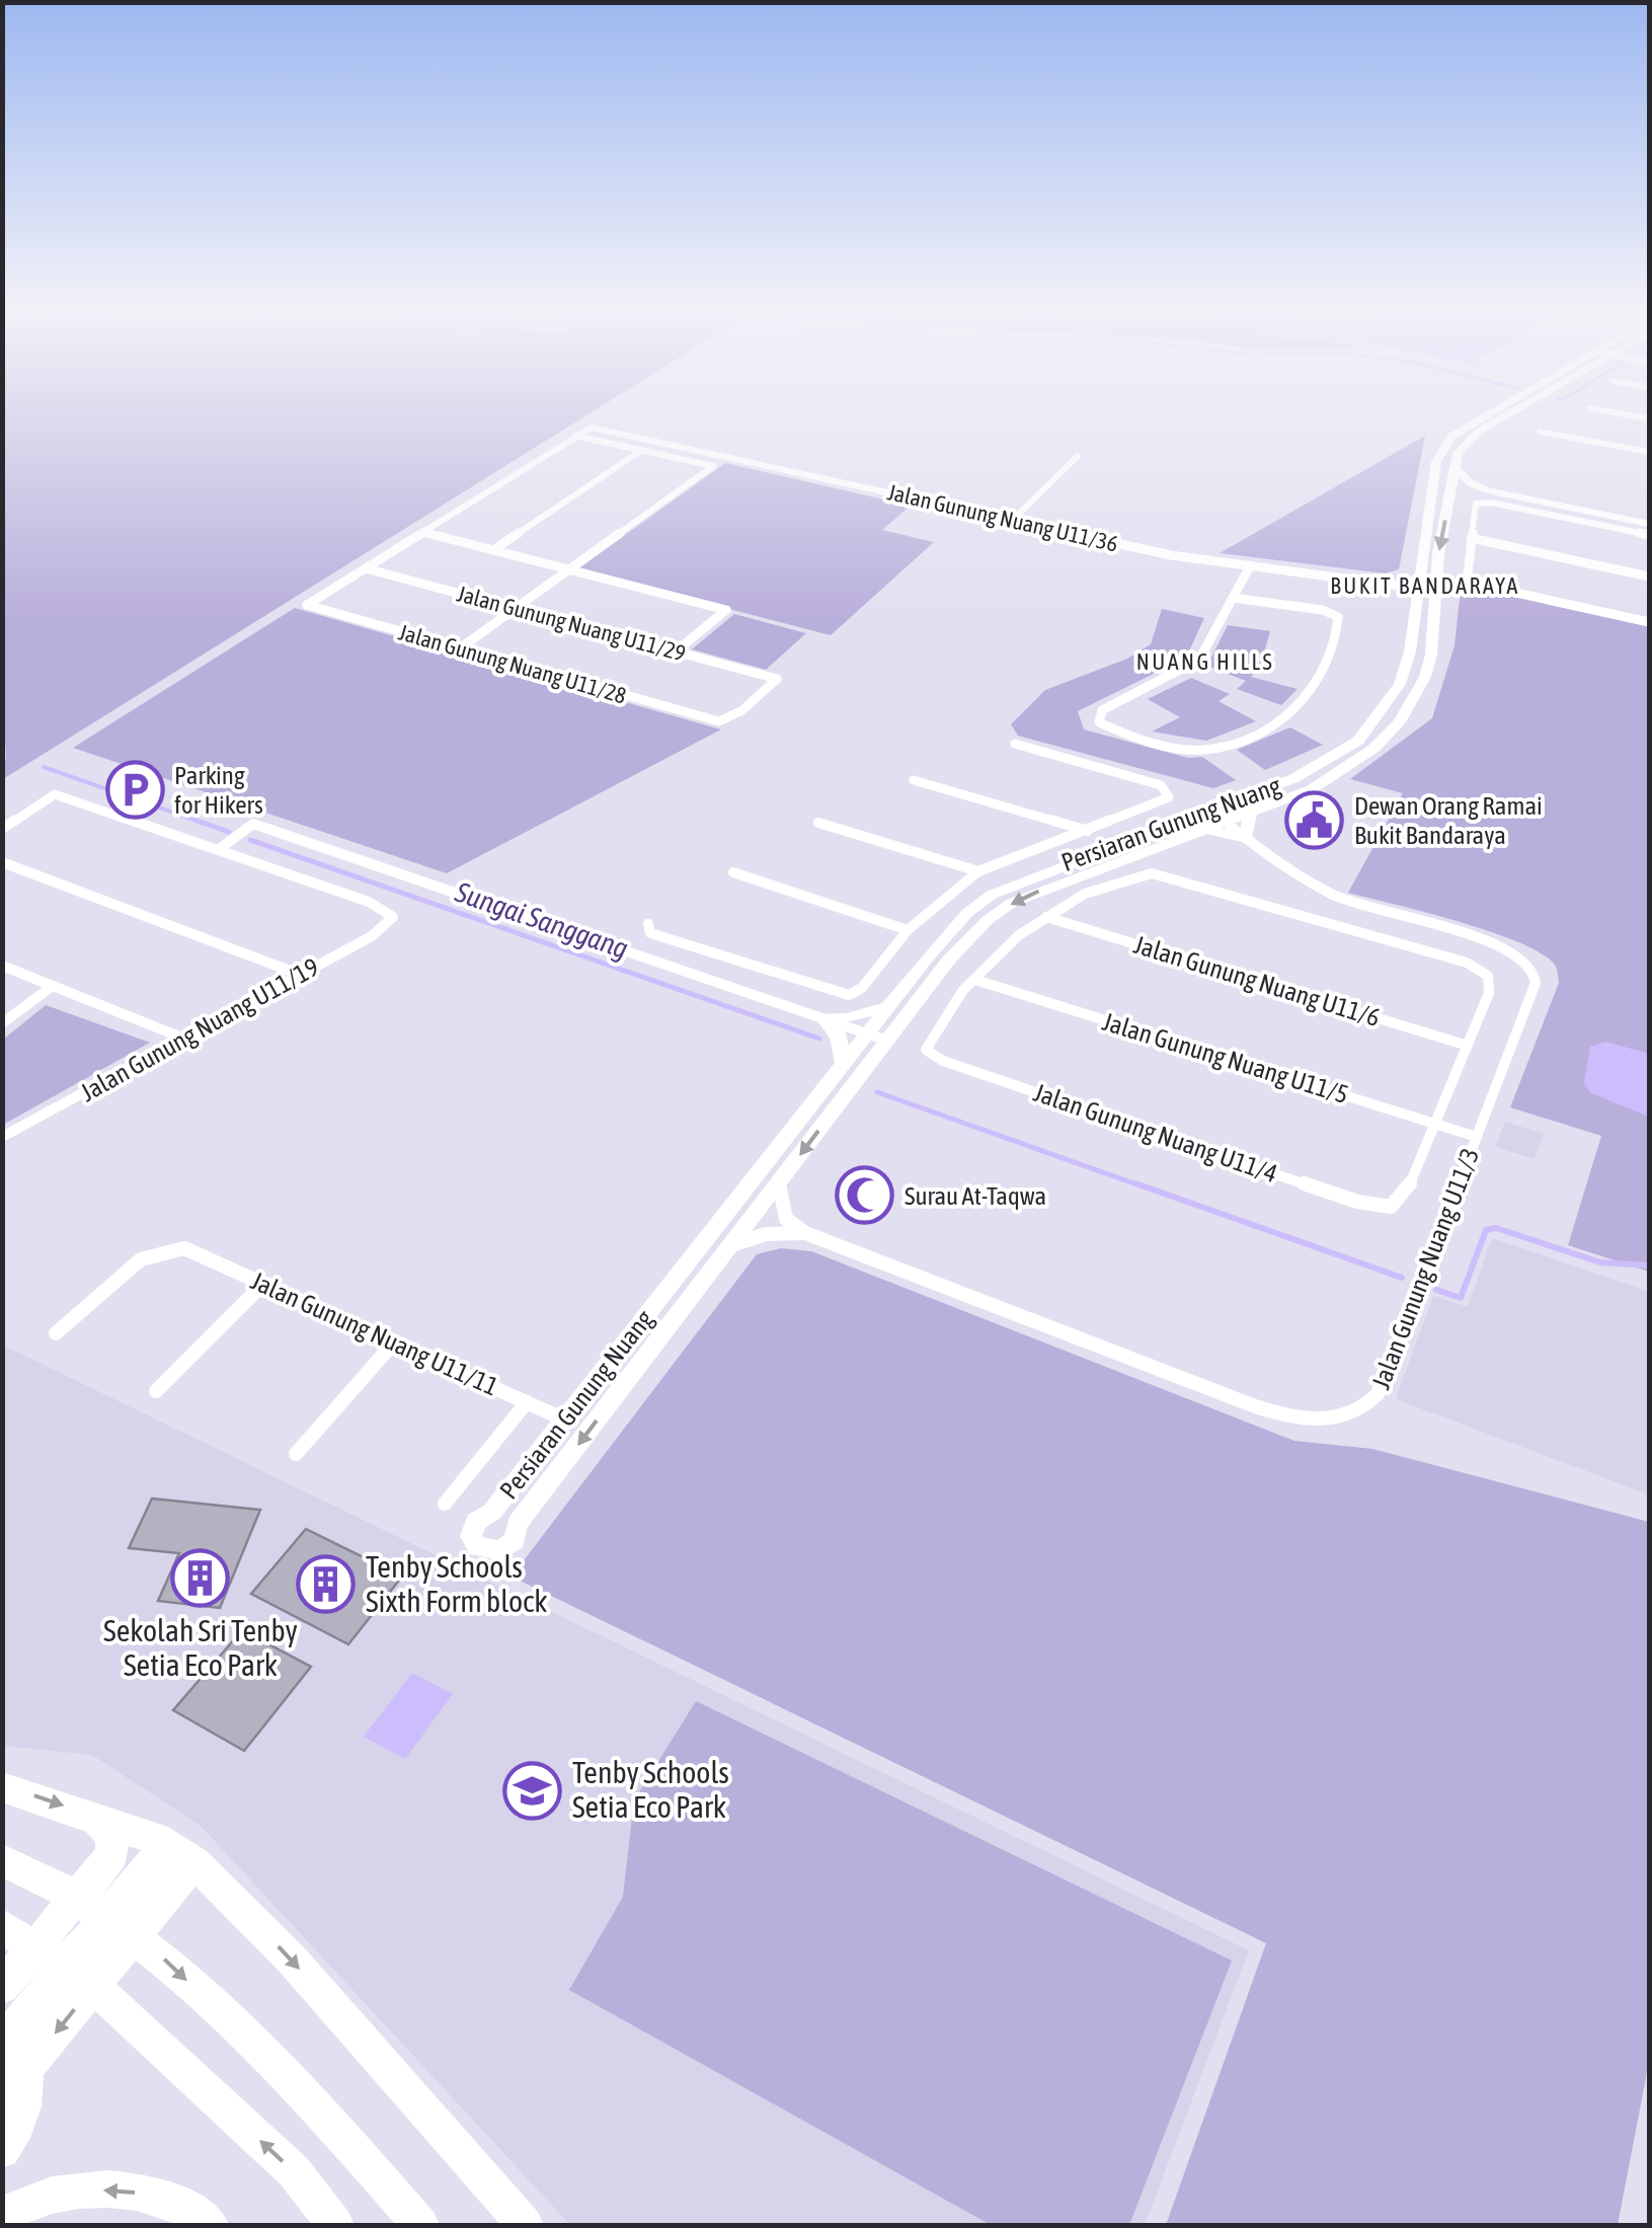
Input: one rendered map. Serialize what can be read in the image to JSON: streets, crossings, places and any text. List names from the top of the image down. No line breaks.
{"streets":{"street":["Jalan Gunung Nuang U11/36","Jalan Gunung Nuang U11/29","Jalan Gunung Nuang U11/28","Persiaran Gunung Nuang","Jalan Gunung Nuang U11/6","Jalan Gunung Nuang U11/19","Jalan Gunung Nuang U11/5","Jalan Gunung Nuang U11/4","Jalan Gunung Nuang U11/3","Jalan Gunung Nuang U11/11"]},"crossings":[["Jalan Gunung Nuang U11/36","Persiaran Gunung Nuang"],["Jalan Gunung Nuang U11/29","Jalan Gunung Nuang U11/28"],["Persiaran Gunung Nuang","Jalan Gunung Nuang U11/3"],["Persiaran Gunung Nuang","Jalan Gunung Nuang U11/11"],["Jalan Gunung Nuang U11/5","Jalan Gunung Nuang U11/4"],["Jalan Gunung Nuang U11/5","Jalan Gunung Nuang U11/3"]],"districts":["BUKIT BANDARAYA","NUANG HILLS"],"water":["Sungai Sanggang"],"places":{"parking":["Parking for Hikers"],"public building":["Dewan Orang Ramai Bukit Bandaraya"],"mosque":["Surau At-Taqwa"],"building":["Sekolah Sri Tenby Setia Eco Park","Tenby Schools Sixth Form block"],"school or university":["Tenby Schools Setia Eco Park"]}}
